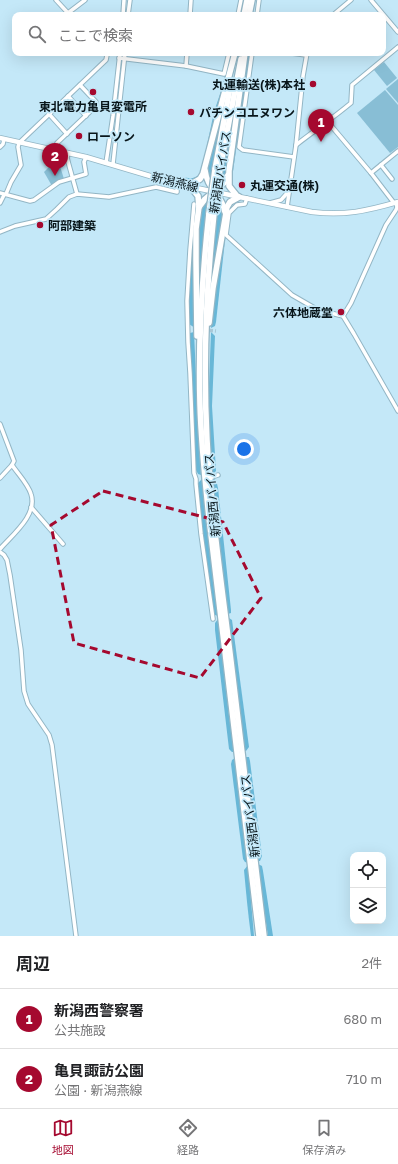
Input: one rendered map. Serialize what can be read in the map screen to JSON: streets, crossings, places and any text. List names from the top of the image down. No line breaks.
{"streets":{"highway":["新潟西バイパス"],"main road":["新潟燕線"]},"places":["丸運輸送(株)本社","東北電力亀貝変電所","パチンコエヌワン","ローソン","丸運交通(株)","阿部建築","六体地蔵堂"],"page":{"search":"ここで検索","pins":["1","2"],"heading":["周辺","2件"],"list":[{"mark":"1","name":"新潟西警察署","note":"公共施設","value":"680 m"},{"mark":"2","name":"亀貝諏訪公園","note":"公園 · 新潟燕線","value":"710 m"}],"nav":["地図","経路","保存済み"]}}
